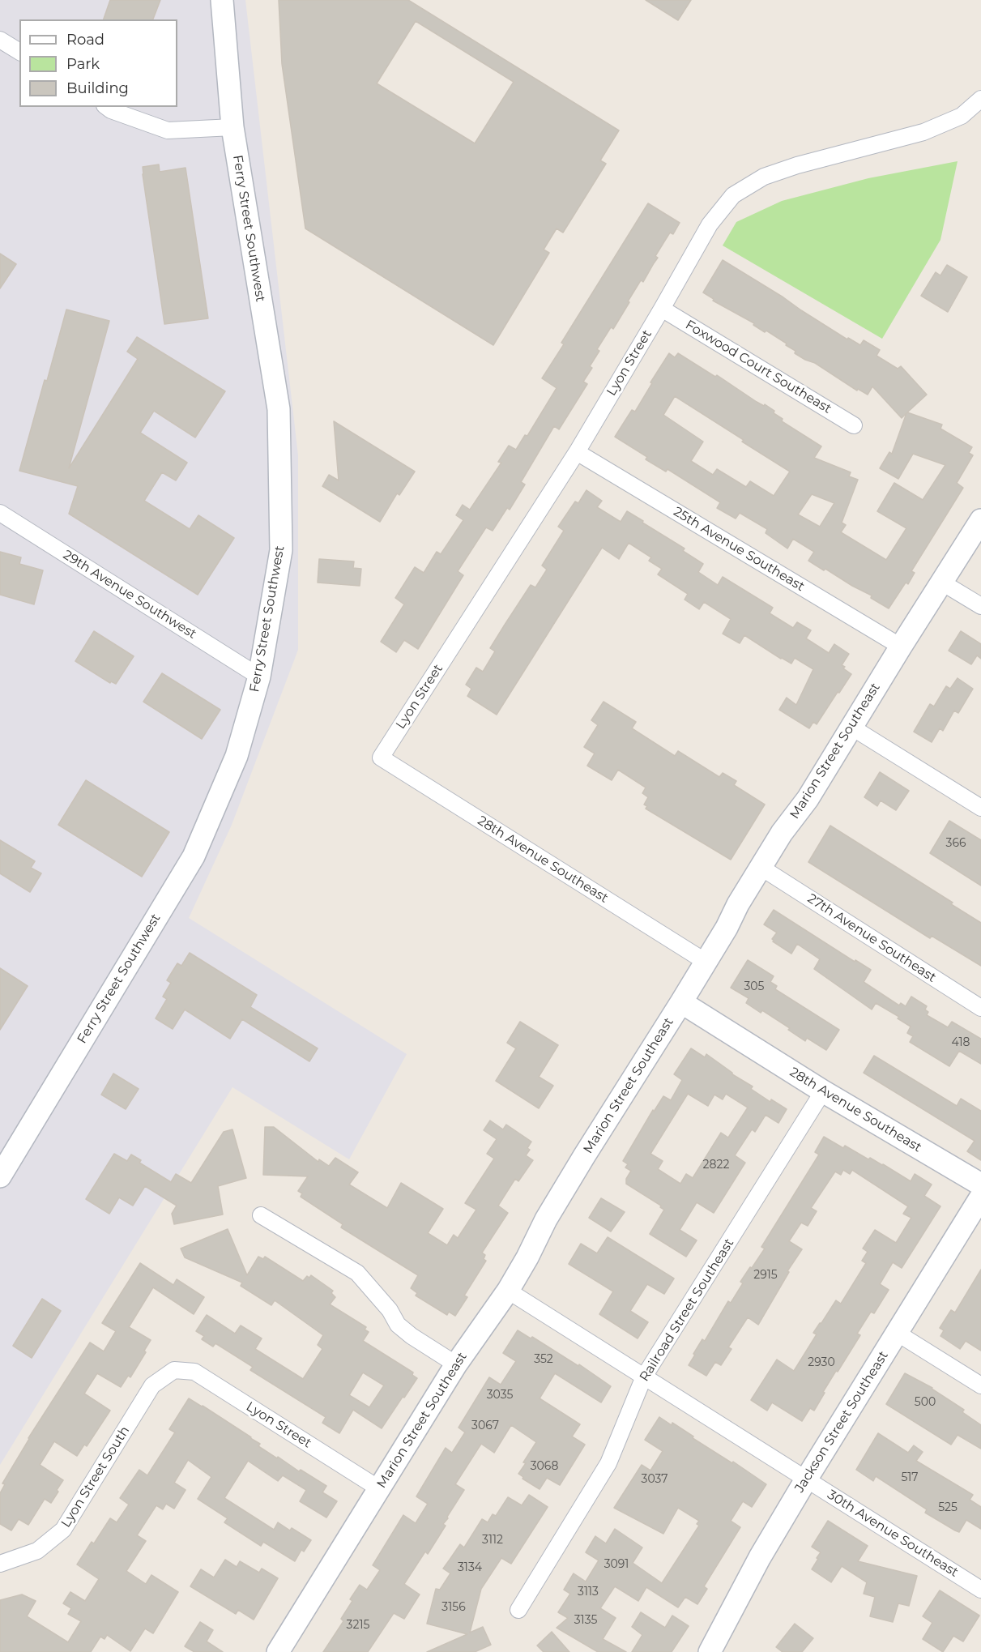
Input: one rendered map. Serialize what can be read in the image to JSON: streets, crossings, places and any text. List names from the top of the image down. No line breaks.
{"streets":{"street":["Ferry Street Southwest","Lyon Street","Foxwood Court Southeast","25th Avenue Southeast","29th Avenue Southwest","Marion Street Southeast","28th Avenue Southeast","27th Avenue Southeast","Railroad Street Southeast","Jackson Street Southeast","Lyon Street South","30th Avenue Southeast"]},"crossings":[["Ferry Street Southwest","29th Avenue Southwest"],["Lyon Street","Foxwood Court Southeast"],["Lyon Street","25th Avenue Southeast"],["Lyon Street","Marion Street Southeast"],["Lyon Street","28th Avenue Southeast"],["Lyon Street","Lyon Street South"],["25th Avenue Southeast","Marion Street Southeast"],["Marion Street Southeast","28th Avenue Southeast"],["Marion Street Southeast","27th Avenue Southeast"],["Marion Street Southeast","30th Avenue Southeast"],["28th Avenue Southeast","Railroad Street Southeast"],["Railroad Street Southeast","30th Avenue Southeast"],["Jackson Street Southeast","30th Avenue Southeast"]],"house_numbers":["366","305","418","2822","2915","352","2930","3035","500","3067","3068","517","3037","525","3112","3091","3134","3113","3156","3135","3215"],"legend":["Road","Park","Building"]}
